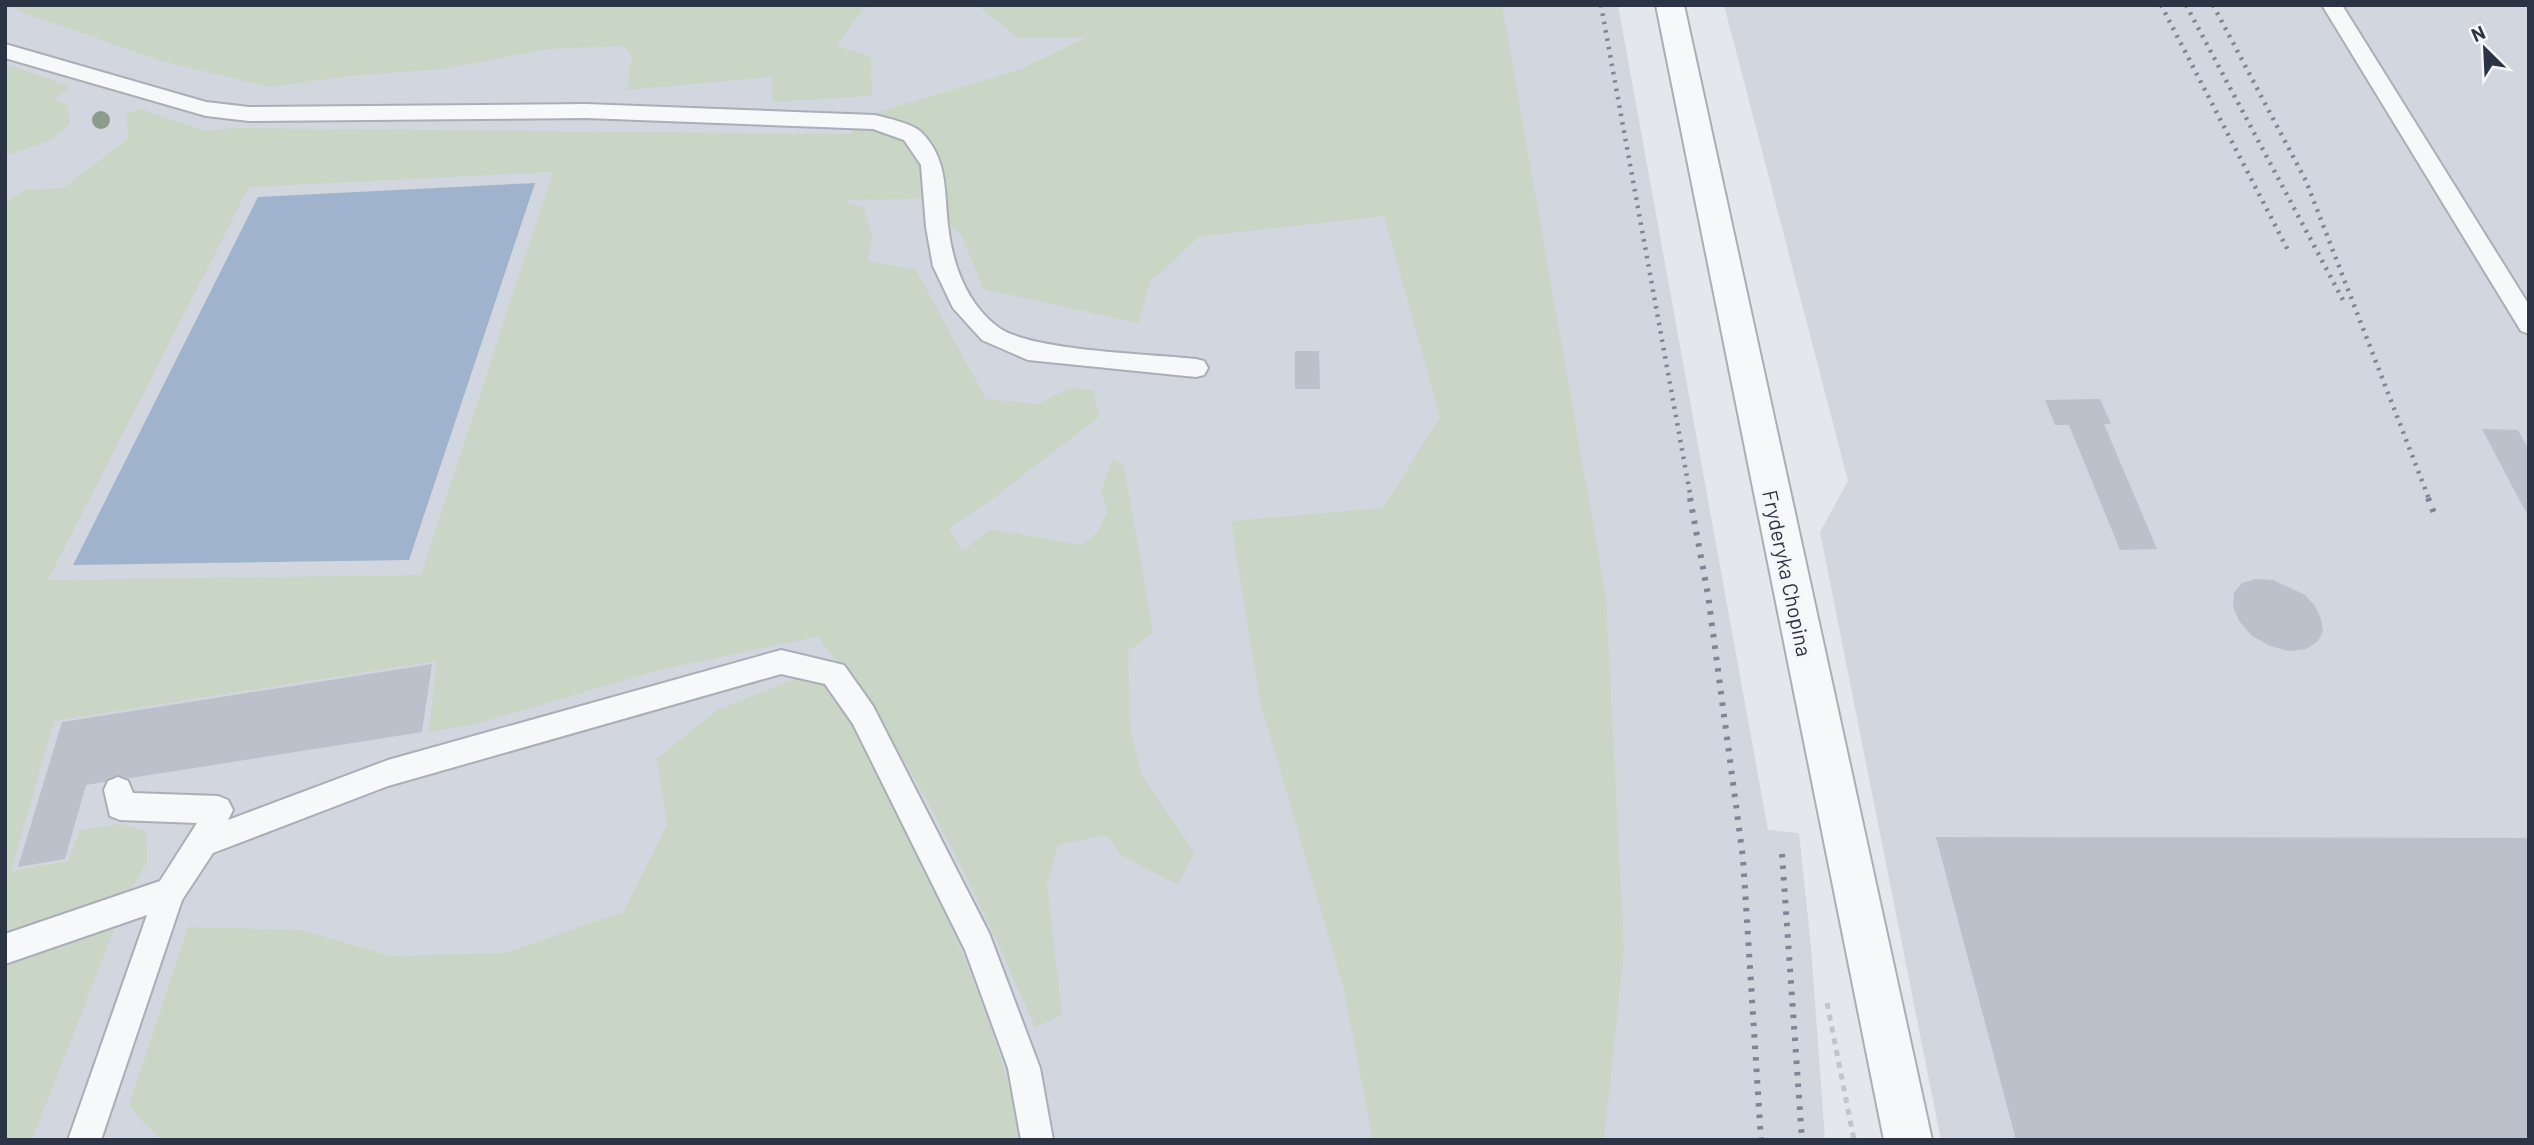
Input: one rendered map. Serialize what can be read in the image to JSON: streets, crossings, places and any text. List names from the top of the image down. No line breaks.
{"streets":{"street":["Fryderyka Chopina"]},"north":"top left"}
